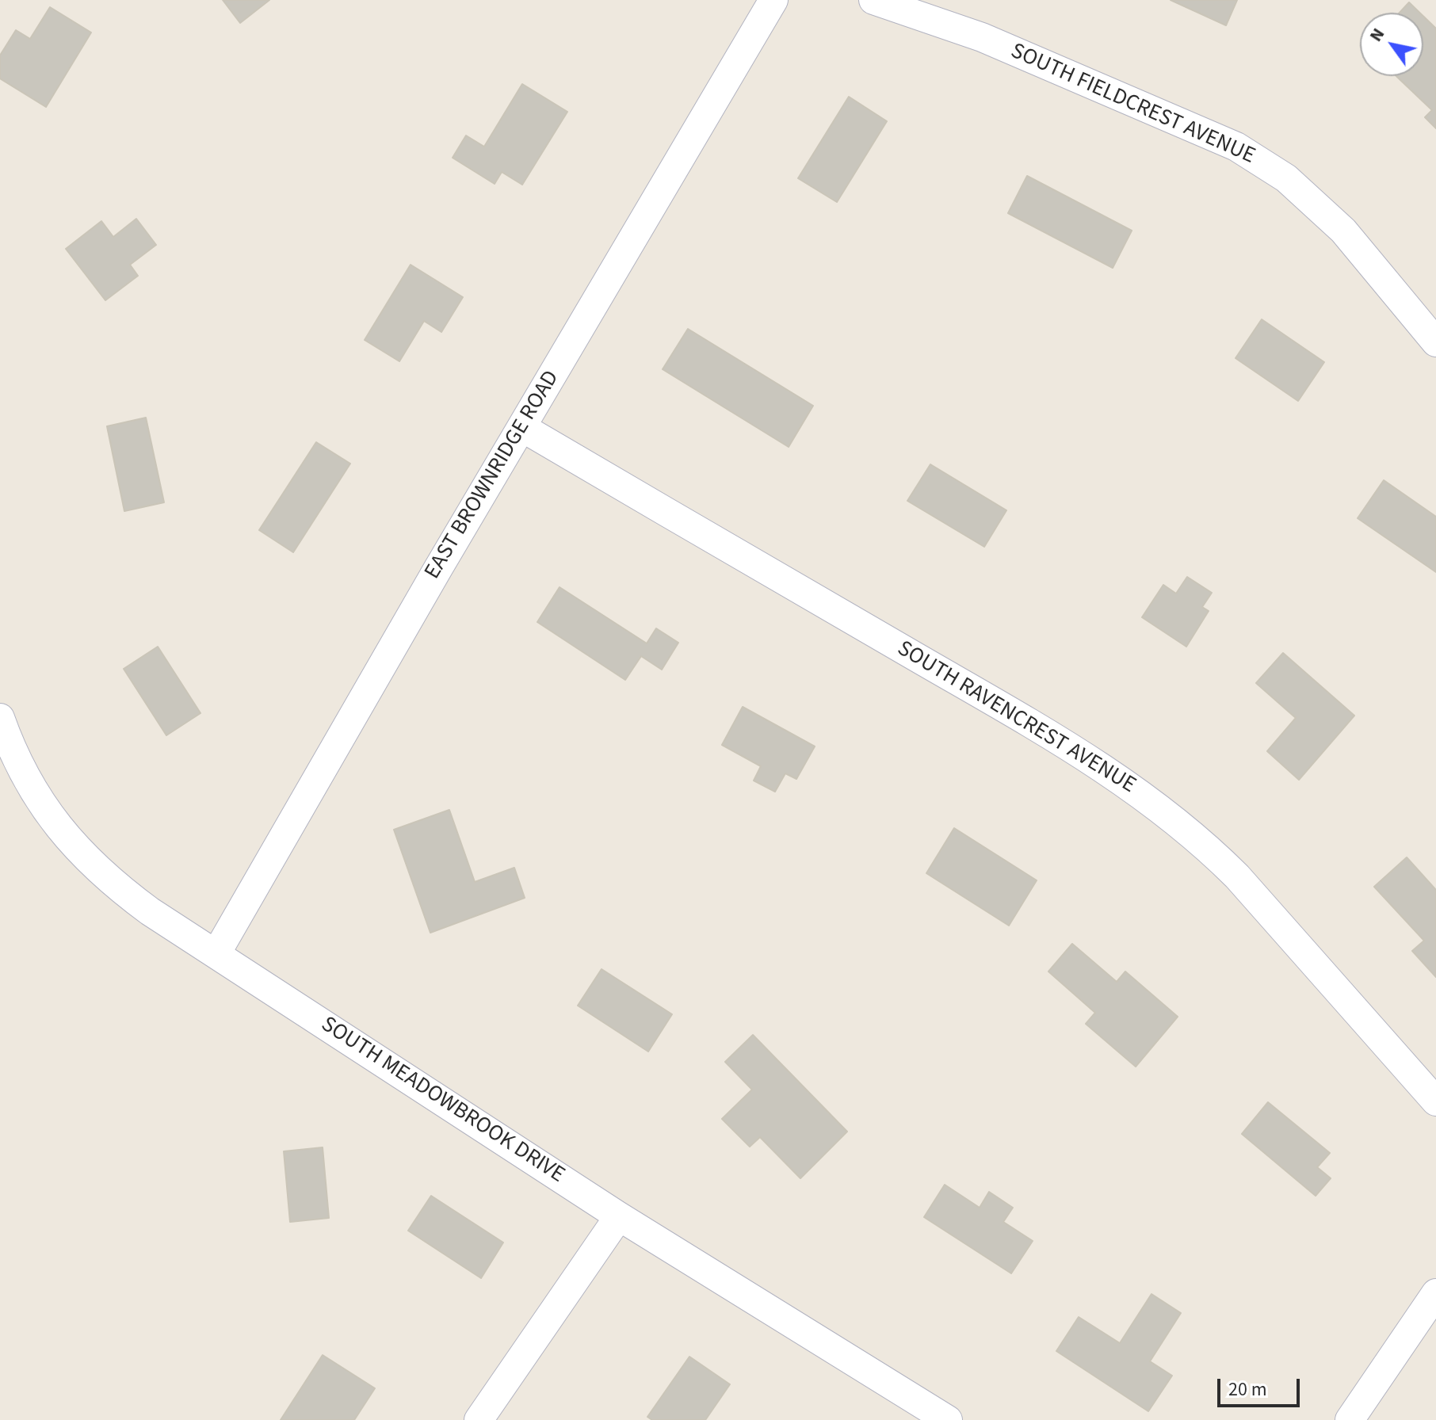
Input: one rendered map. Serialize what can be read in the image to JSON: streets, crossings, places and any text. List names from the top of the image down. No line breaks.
{"streets":{"street":["SOUTH FIELDCREST AVENUE","EAST BROWNRIDGE ROAD","SOUTH RAVENCREST AVENUE","SOUTH MEADOWBROOK DRIVE"]},"crossings":[["EAST BROWNRIDGE ROAD","SOUTH RAVENCREST AVENUE"],["EAST BROWNRIDGE ROAD","SOUTH MEADOWBROOK DRIVE"]],"scale_bar":"20 m","north":"top left"}
